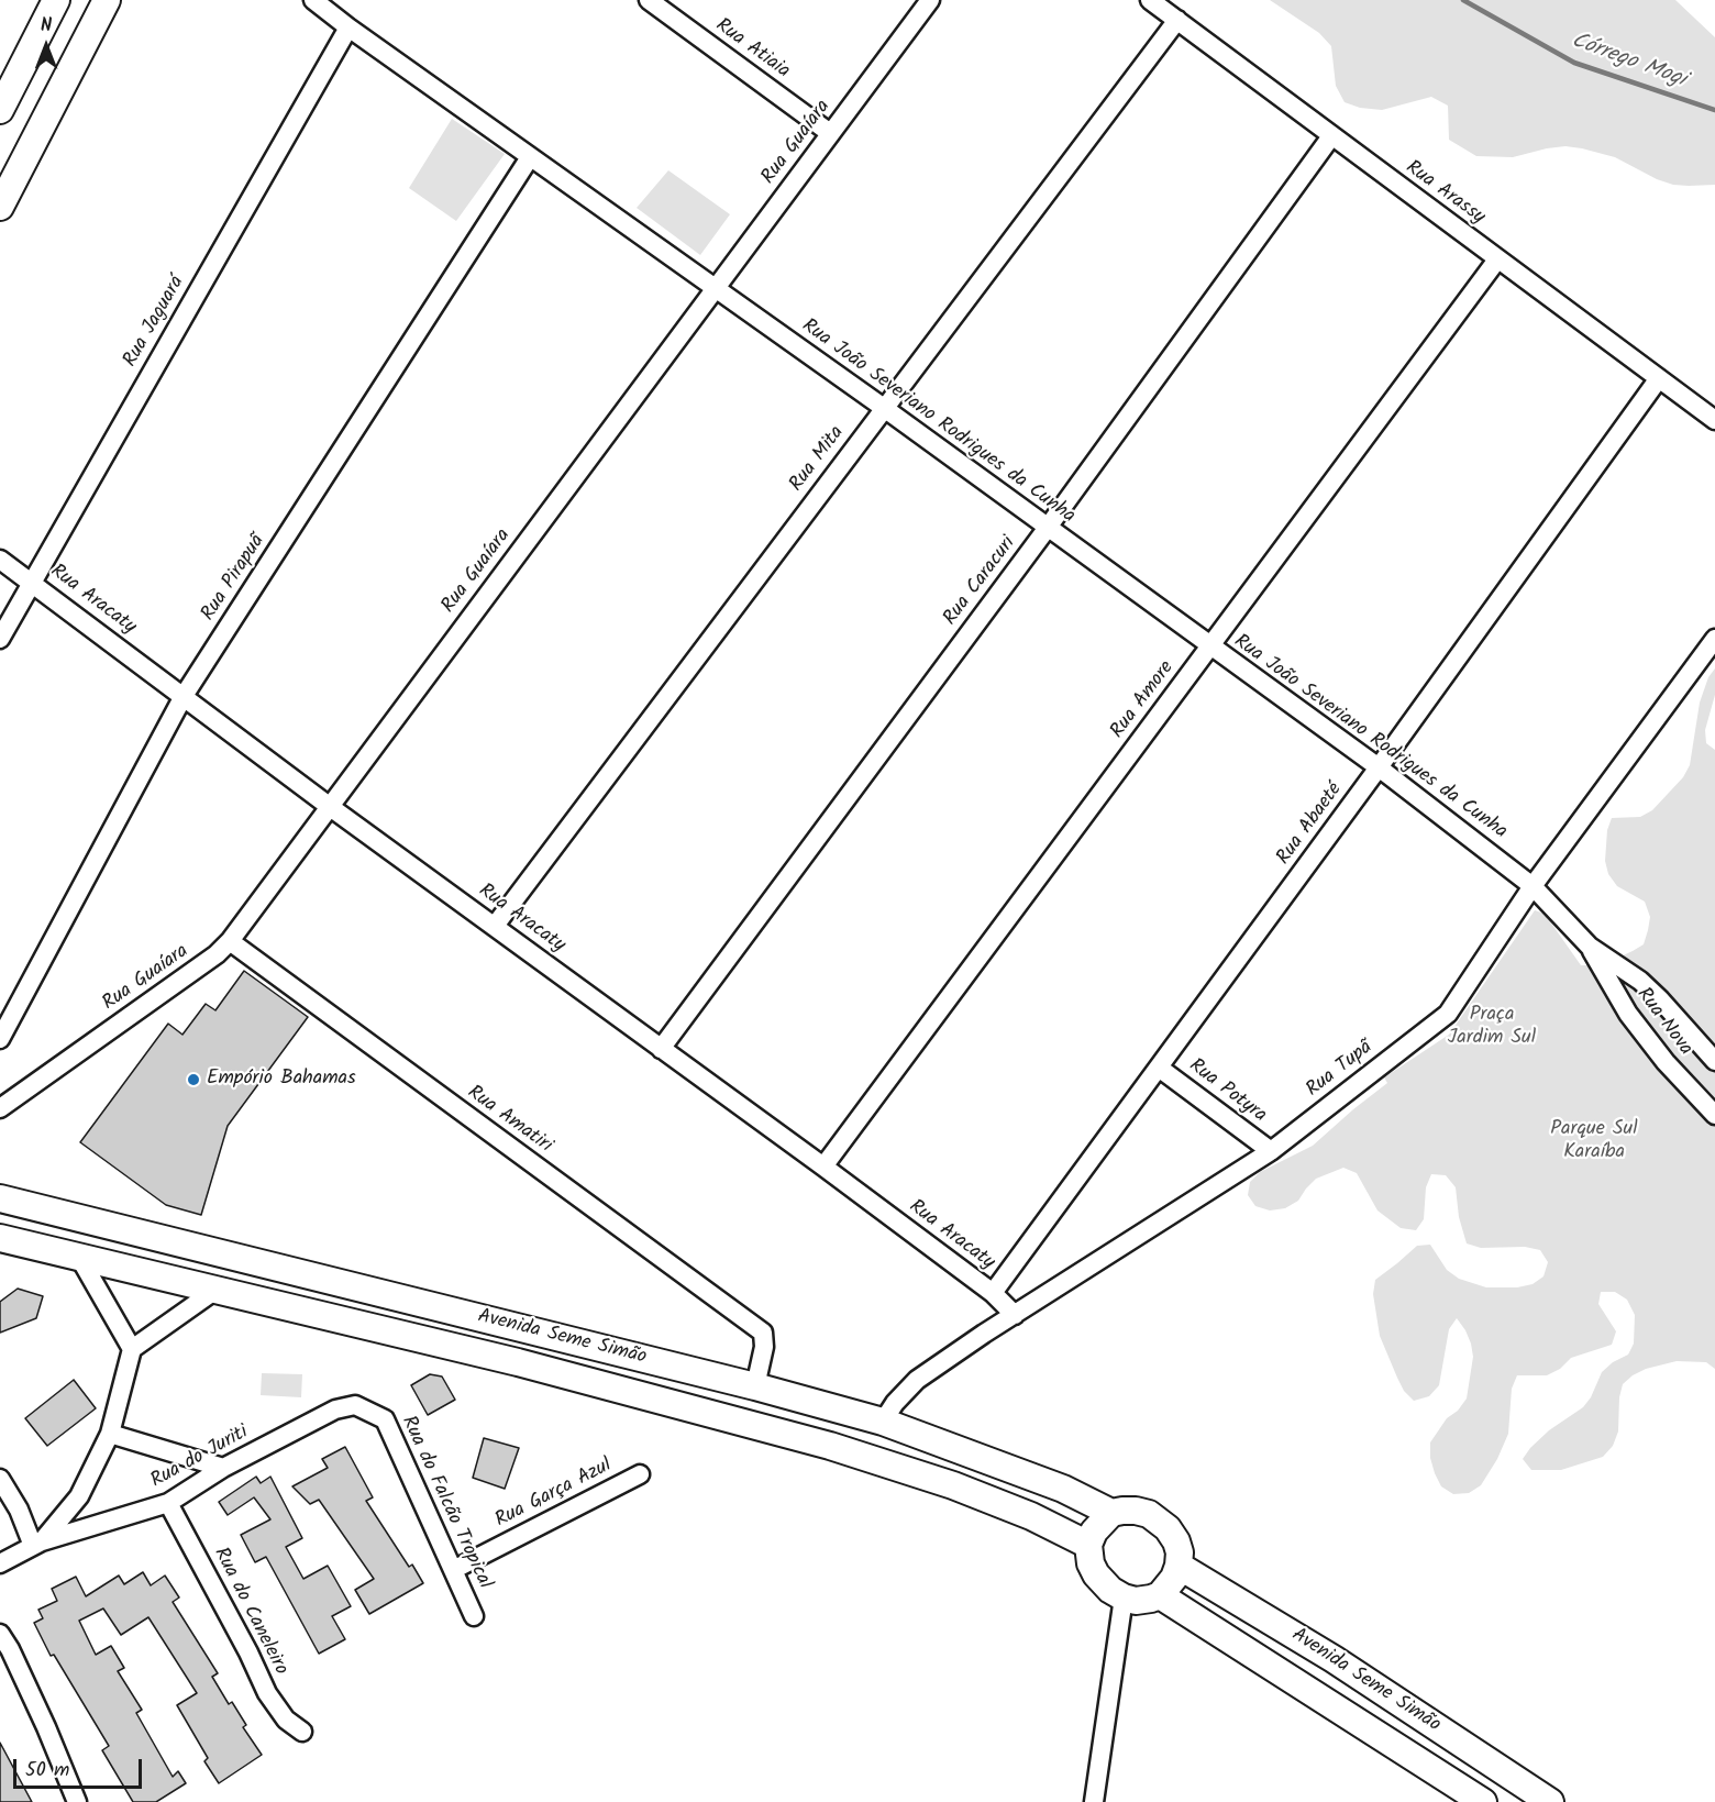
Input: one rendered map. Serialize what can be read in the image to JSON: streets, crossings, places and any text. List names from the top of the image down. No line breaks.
{"streets":{"main road":["Avenida Seme Simão"],"street":["Rua Atiaia","Rua Guaíara","Rua Arassy","Rua Jaguará","Rua João Severiano Rodrigues da Cunha","Rua Mita","Rua Pirapuã","Rua Caracuri","Rua Aracaty","Rua Amore","Rua Abaeté","Rua Nova","Rua Tupã","Rua Potyra","Rua Amatiri","Rua do Juriti","Rua Garça Azul","Rua do Falcão Tropical","Rua do Caneleiro"]},"crossings":[["Rua Atiaia","Rua Guaíara"],["Rua Guaíara","Rua João Severiano Rodrigues da Cunha"],["Rua Guaíara","Rua Aracaty"],["Rua Guaíara","Rua Amatiri"],["Rua Arassy","Rua Mita"],["Rua Arassy","Rua Caracuri"],["Rua Arassy","Rua Amore"],["Rua Arassy","Rua Abaeté"],["Rua Jaguará","Rua João Severiano Rodrigues da Cunha"],["Rua Jaguará","Rua Aracaty"],["Rua João Severiano Rodrigues da Cunha","Rua Mita"],["Rua João Severiano Rodrigues da Cunha","Rua Pirapuã"],["Rua João Severiano Rodrigues da Cunha","Rua Caracuri"],["Rua João Severiano Rodrigues da Cunha","Rua Amore"],["Rua João Severiano Rodrigues da Cunha","Rua Abaeté"],["Rua João Severiano Rodrigues da Cunha","Rua Nova"],["Rua João Severiano Rodrigues da Cunha","Rua Tupã"],["Rua Mita","Rua Aracaty"],["Rua Pirapuã","Rua Aracaty"],["Rua Caracuri","Rua Aracaty"],["Rua Aracaty","Rua Amore"],["Rua Aracaty","Rua Abaeté"],["Rua Aracaty","Rua Tupã"],["Rua Abaeté","Rua Potyra"],["Rua Nova","Rua Tupã"],["Rua Tupã","Rua Potyra"],["Rua Tupã","Avenida Seme Simão"],["Rua Amatiri","Avenida Seme Simão"],["Rua do Juriti","Rua do Falcão Tropical"],["Rua do Juriti","Rua do Caneleiro"],["Rua Garça Azul","Rua do Falcão Tropical"]],"water":["Córrego Mogi"],"parks":["Praça Jardim Sul","Parque Sul Karaíba"],"places":["Empório Bahamas"],"scale_bar":"50 m","north":"top"}
